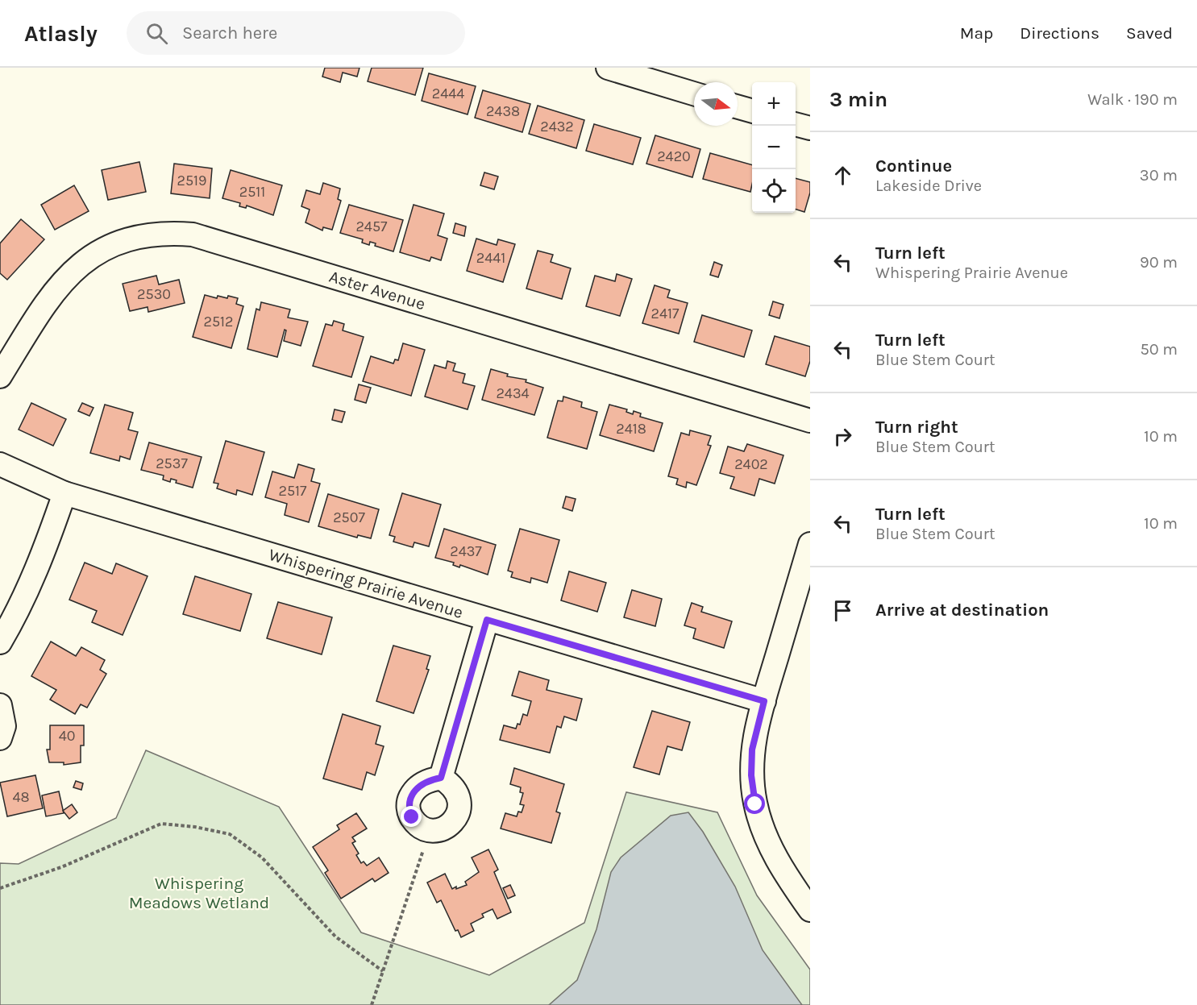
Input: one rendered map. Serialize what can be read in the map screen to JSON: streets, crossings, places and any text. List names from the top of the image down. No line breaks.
{"streets":{"street":["Aster Avenue","Whispering Prairie Avenue"]},"parks":["Whispering Meadows Wetland"],"house_numbers":["2444","2438","2432","2420","2519","2511","2457","2441","2530","2417","2512","2434","2418","2537","2402","2517","2507","2437","40","48"],"north":"right","page":{"header":"Atlasly","search":"Search here","nav":["Map","Directions","Saved"],"heading":["3 min","Walk · 190 m"],"map_buttons":["+","−"],"list":[["Continue","Lakeside Drive","30 m"],["Turn left","Whispering Prairie Avenue","90 m"],["Turn left","Blue Stem Court","50 m"],["Turn right","Blue Stem Court","10 m"],["Turn left","Blue Stem Court","10 m"],"Arrive at destination"]}}
